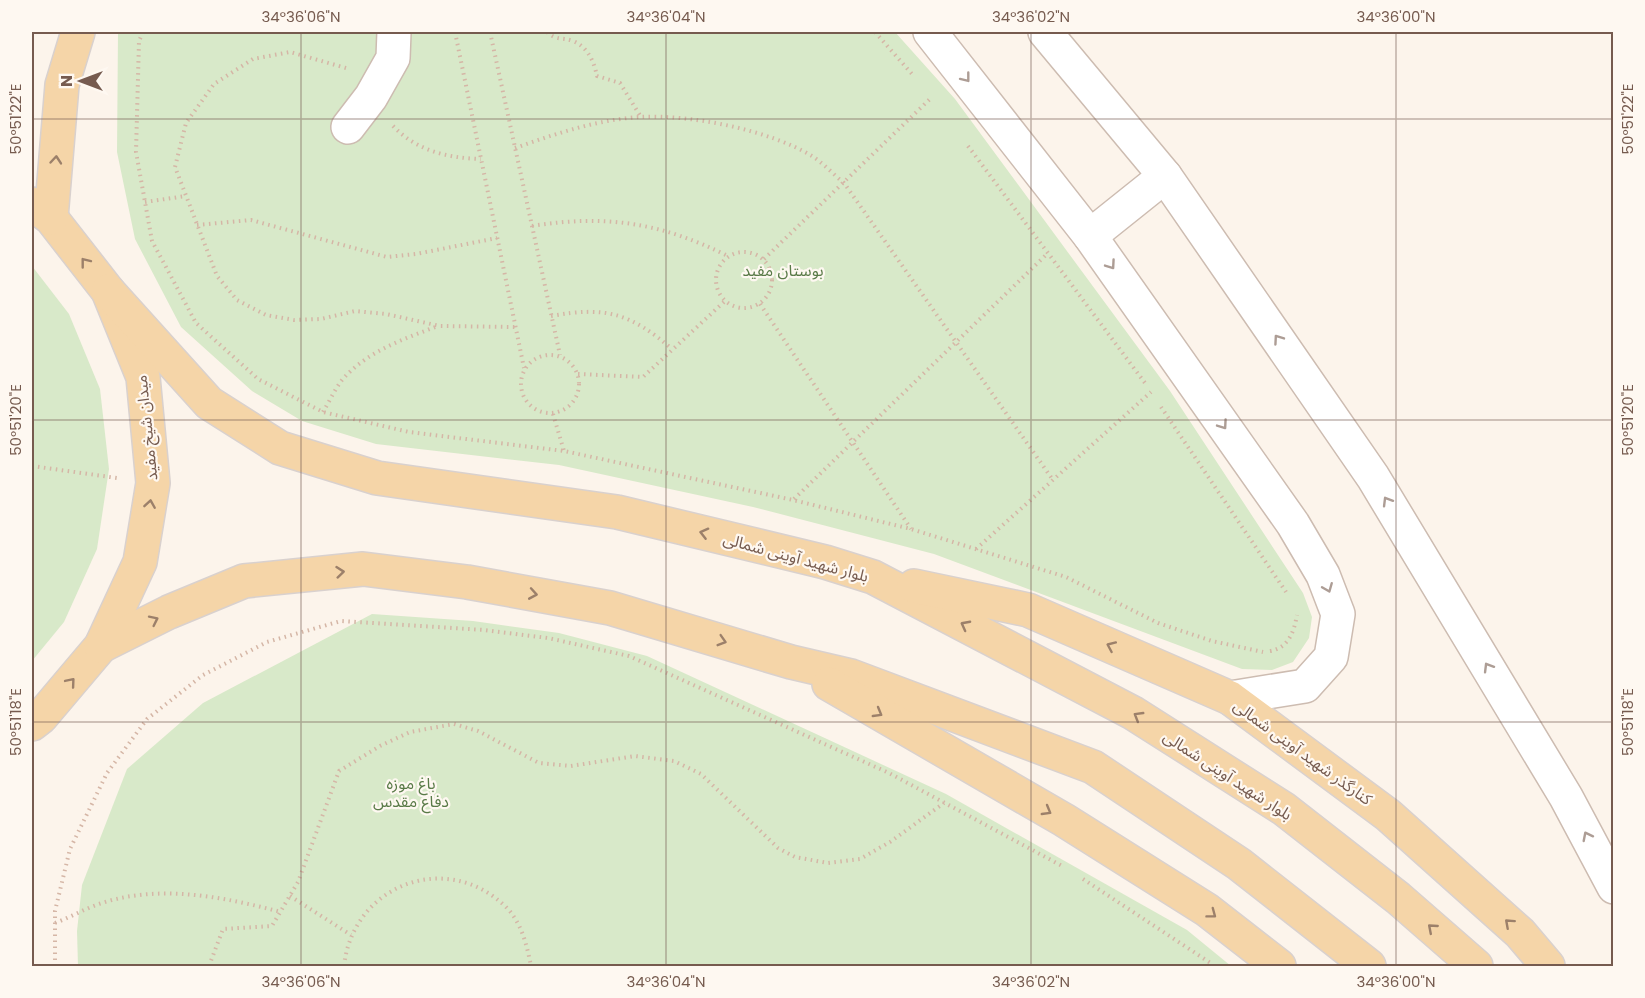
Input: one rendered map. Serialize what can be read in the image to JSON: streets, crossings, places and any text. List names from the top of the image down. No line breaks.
{"streets":{"main road":["میدان شیخ مفید","بلوار شهید آوینی شمالی","کنارگذر شهید آوینی شمالی"]},"crossings":[["میدان شیخ مفید","بلوار شهید آوینی شمالی"],["بلوار شهید آوینی شمالی","کنارگذر شهید آوینی شمالی"]],"one_way":["میدان شیخ مفید"],"parks":["بوستان مفید","باغ موزه دفاع مقدس"],"north":"left","coordinates":["34°36'06\"N","34°36'04\"N","34°36'02\"N","34°36'00\"N","50°51'22\"E","50°51'20\"E","50°51'18\"E"]}
